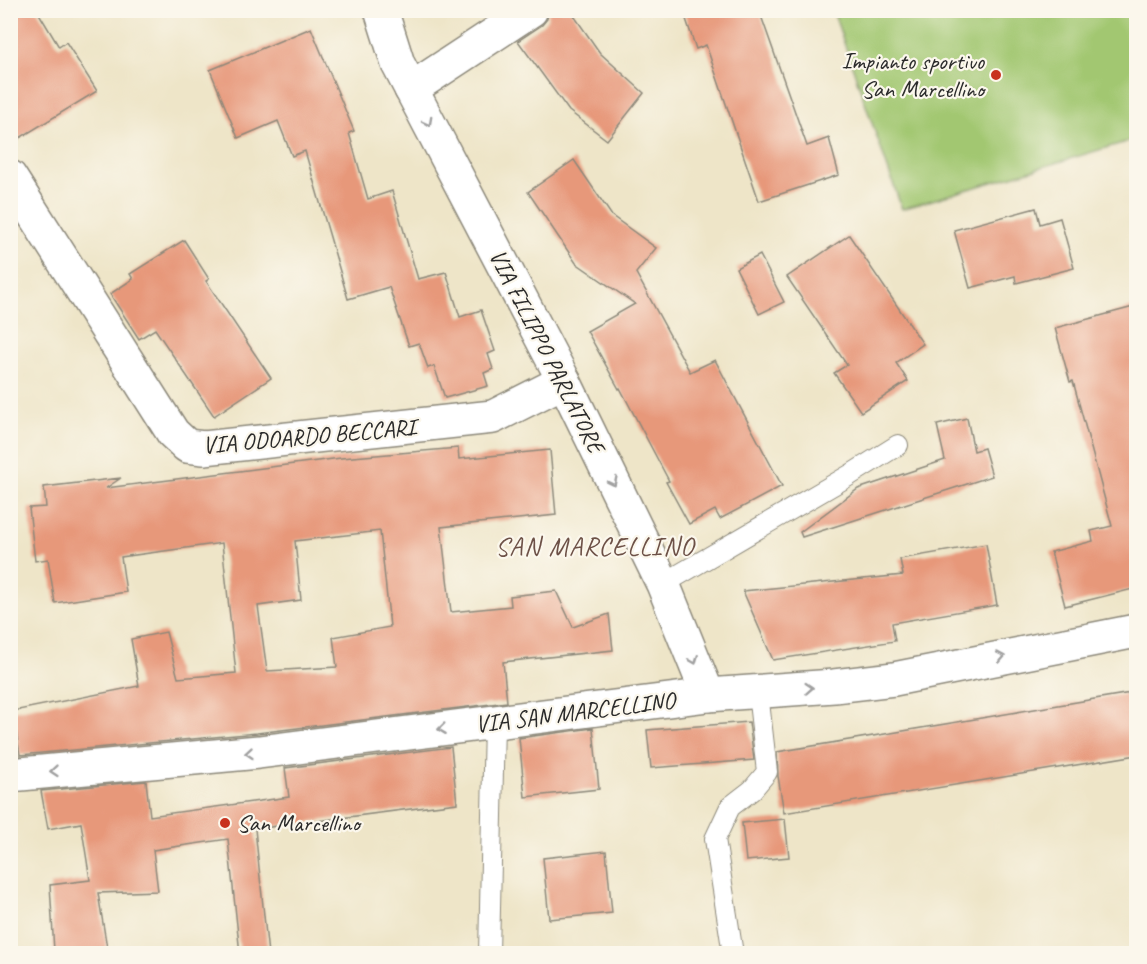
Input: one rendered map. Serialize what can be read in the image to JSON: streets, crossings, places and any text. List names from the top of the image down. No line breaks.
{"streets":{"street":["VIA FILIPPO PARLATORE","VIA ODOARDO BECCARI","VIA SAN MARCELLINO"]},"crossings":[["VIA FILIPPO PARLATORE","VIA ODOARDO BECCARI"],["VIA FILIPPO PARLATORE","VIA SAN MARCELLINO"]],"one_way":["VIA FILIPPO PARLATORE"],"districts":["SAN MARCELLINO"],"places":["Impianto sportivo San Marcellino","San Marcellino"]}
